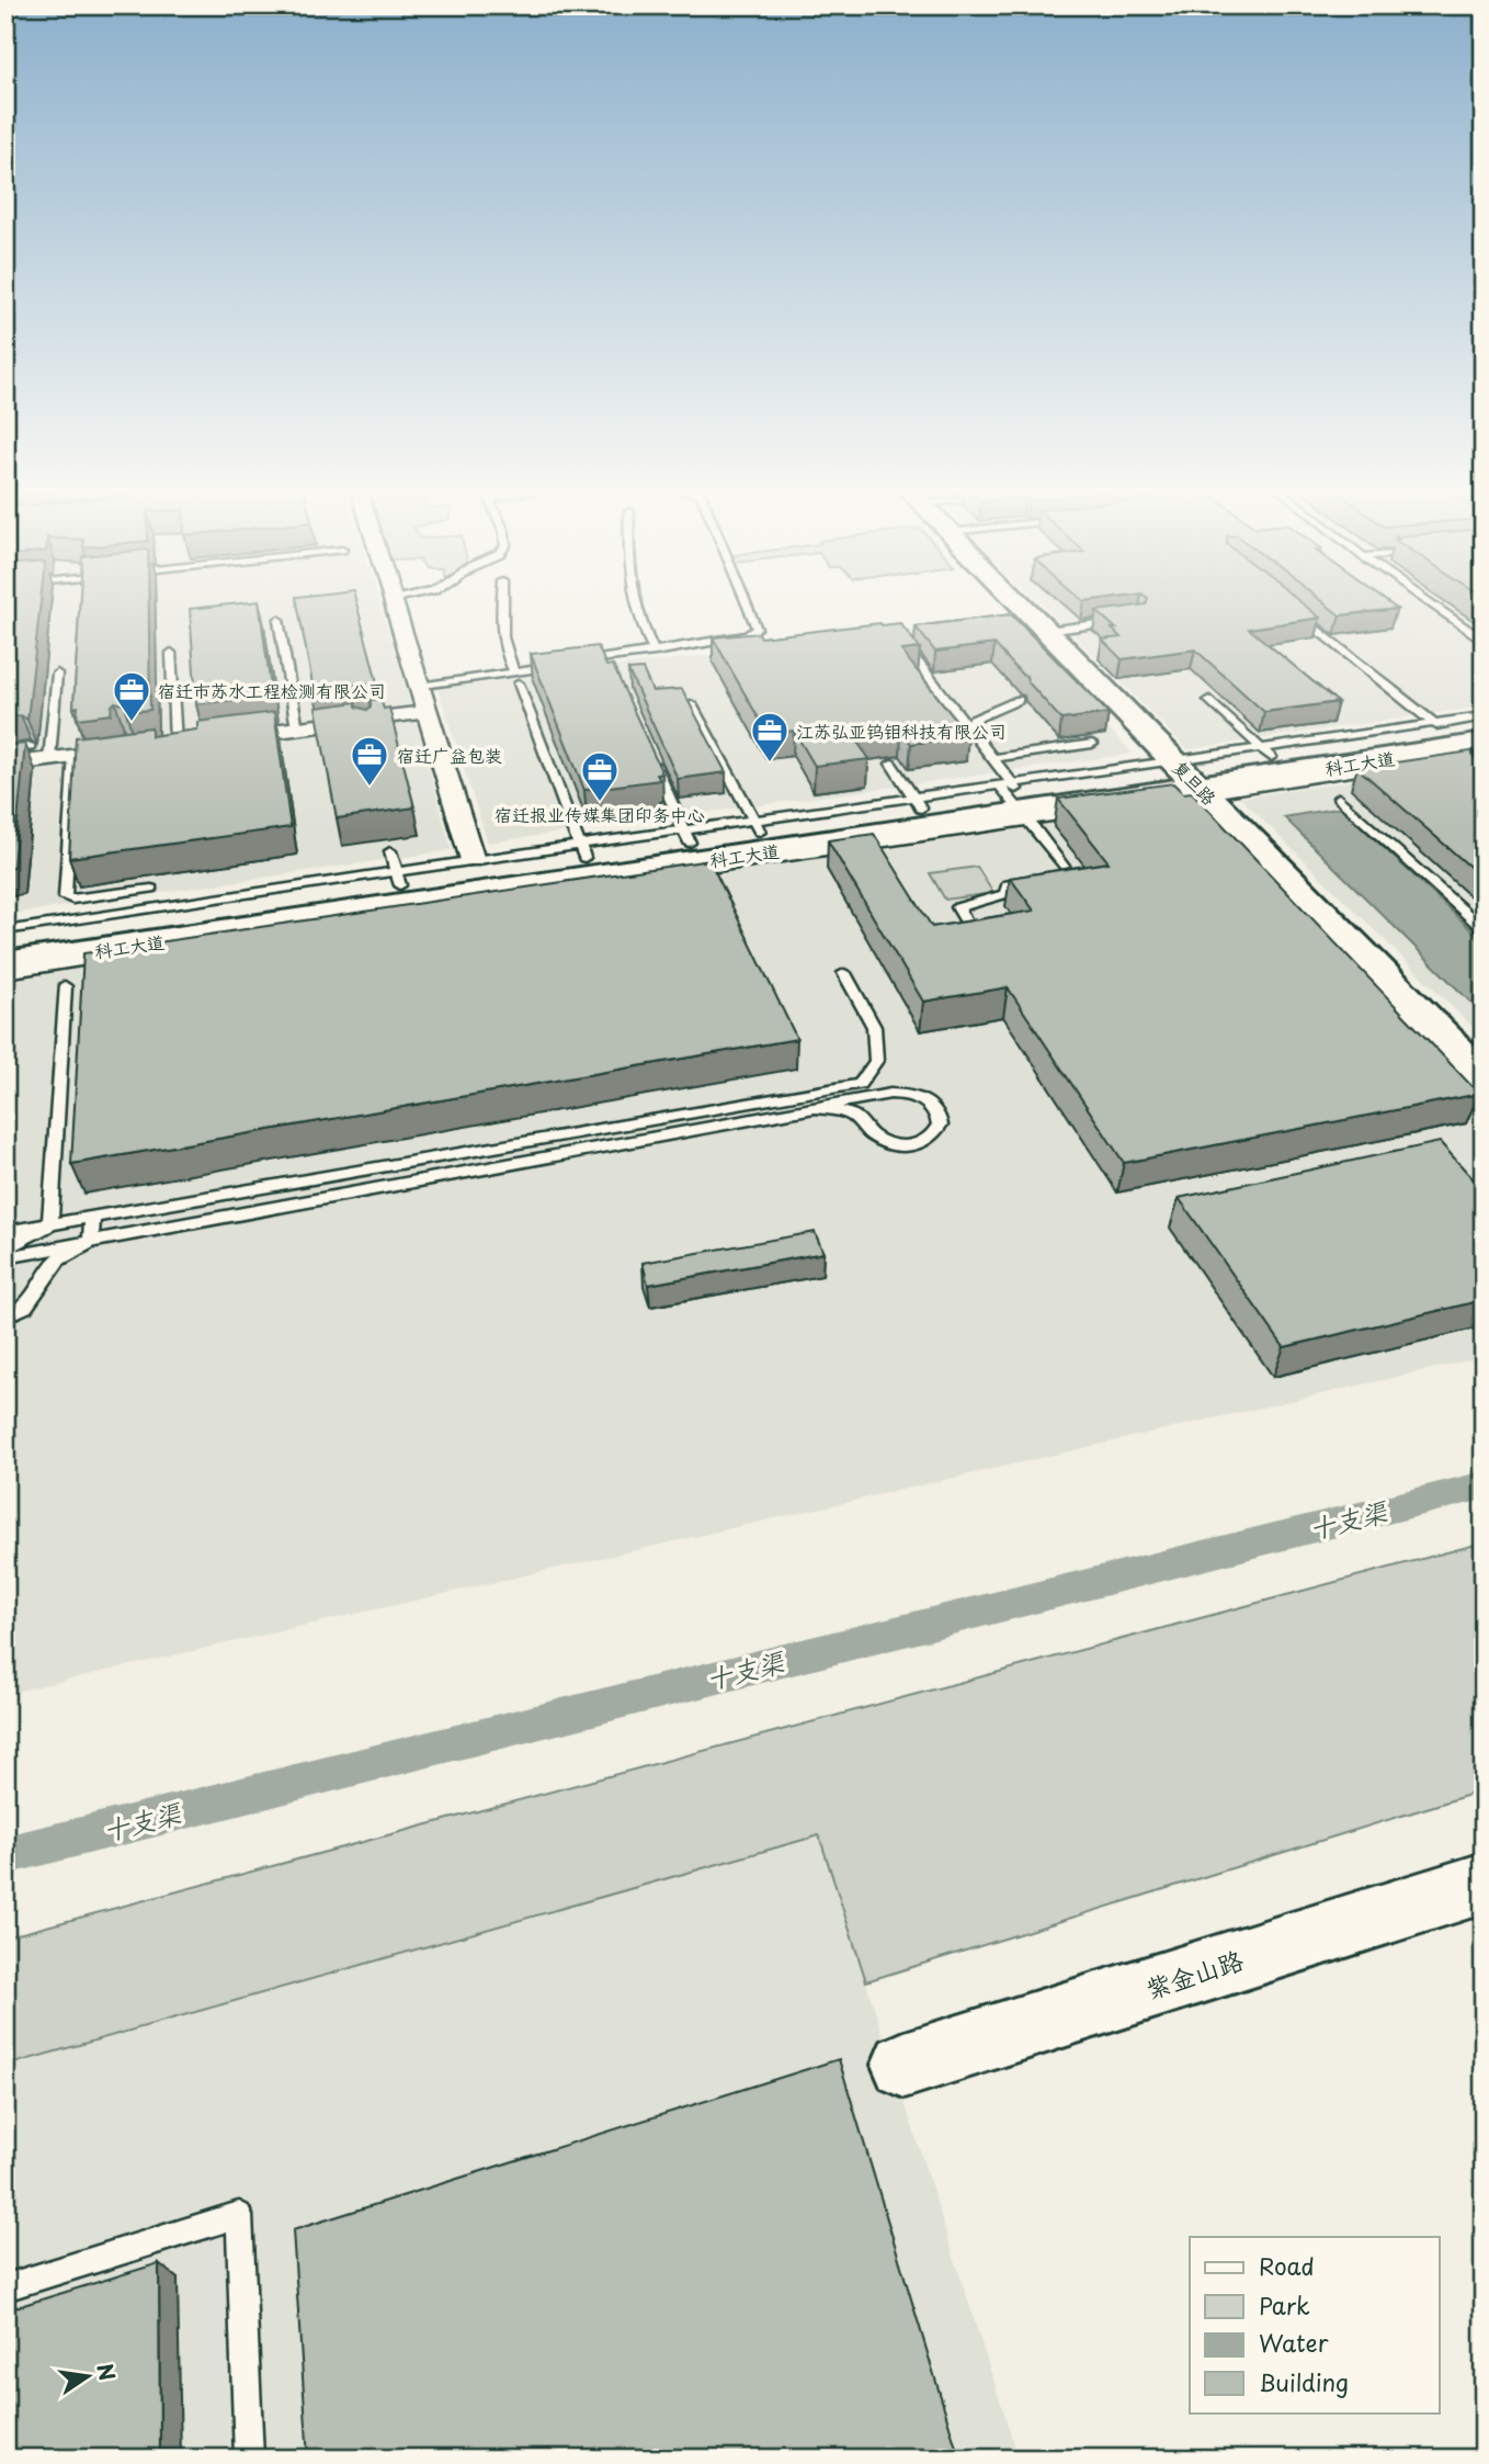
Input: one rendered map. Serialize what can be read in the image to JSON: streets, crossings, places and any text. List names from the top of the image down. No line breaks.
{"streets":{"street":["科工大道","复旦路","紫金山路"]},"crossings":[["科工大道","复旦路"]],"water":["十支渠"],"places":{"office":["宿迁市苏水工程检测有限公司","江苏弘亚钨钼科技有限公司","宿迁广益包装","宿迁报业传媒集团印务中心"]},"legend":["Road","Park","Water","Building"],"north":"right"}
